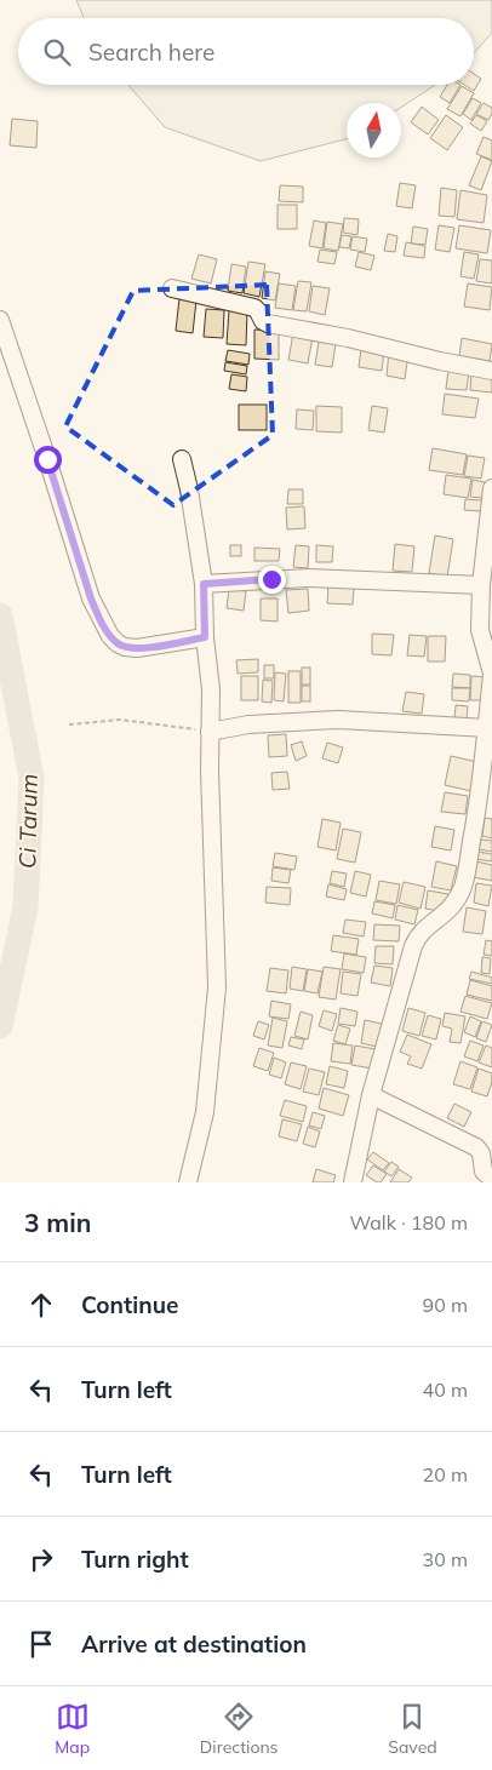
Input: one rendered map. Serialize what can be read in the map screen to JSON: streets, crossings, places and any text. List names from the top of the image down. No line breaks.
{"water":["Ci Tarum"],"north":"top","page":{"search":"Search here","heading":["3 min","Walk · 180 m"],"list":[["Continue","90 m"],["Turn left","40 m"],["Turn left","20 m"],["Turn right","30 m"],"Arrive at destination"],"nav":["Map","Directions","Saved"]}}
